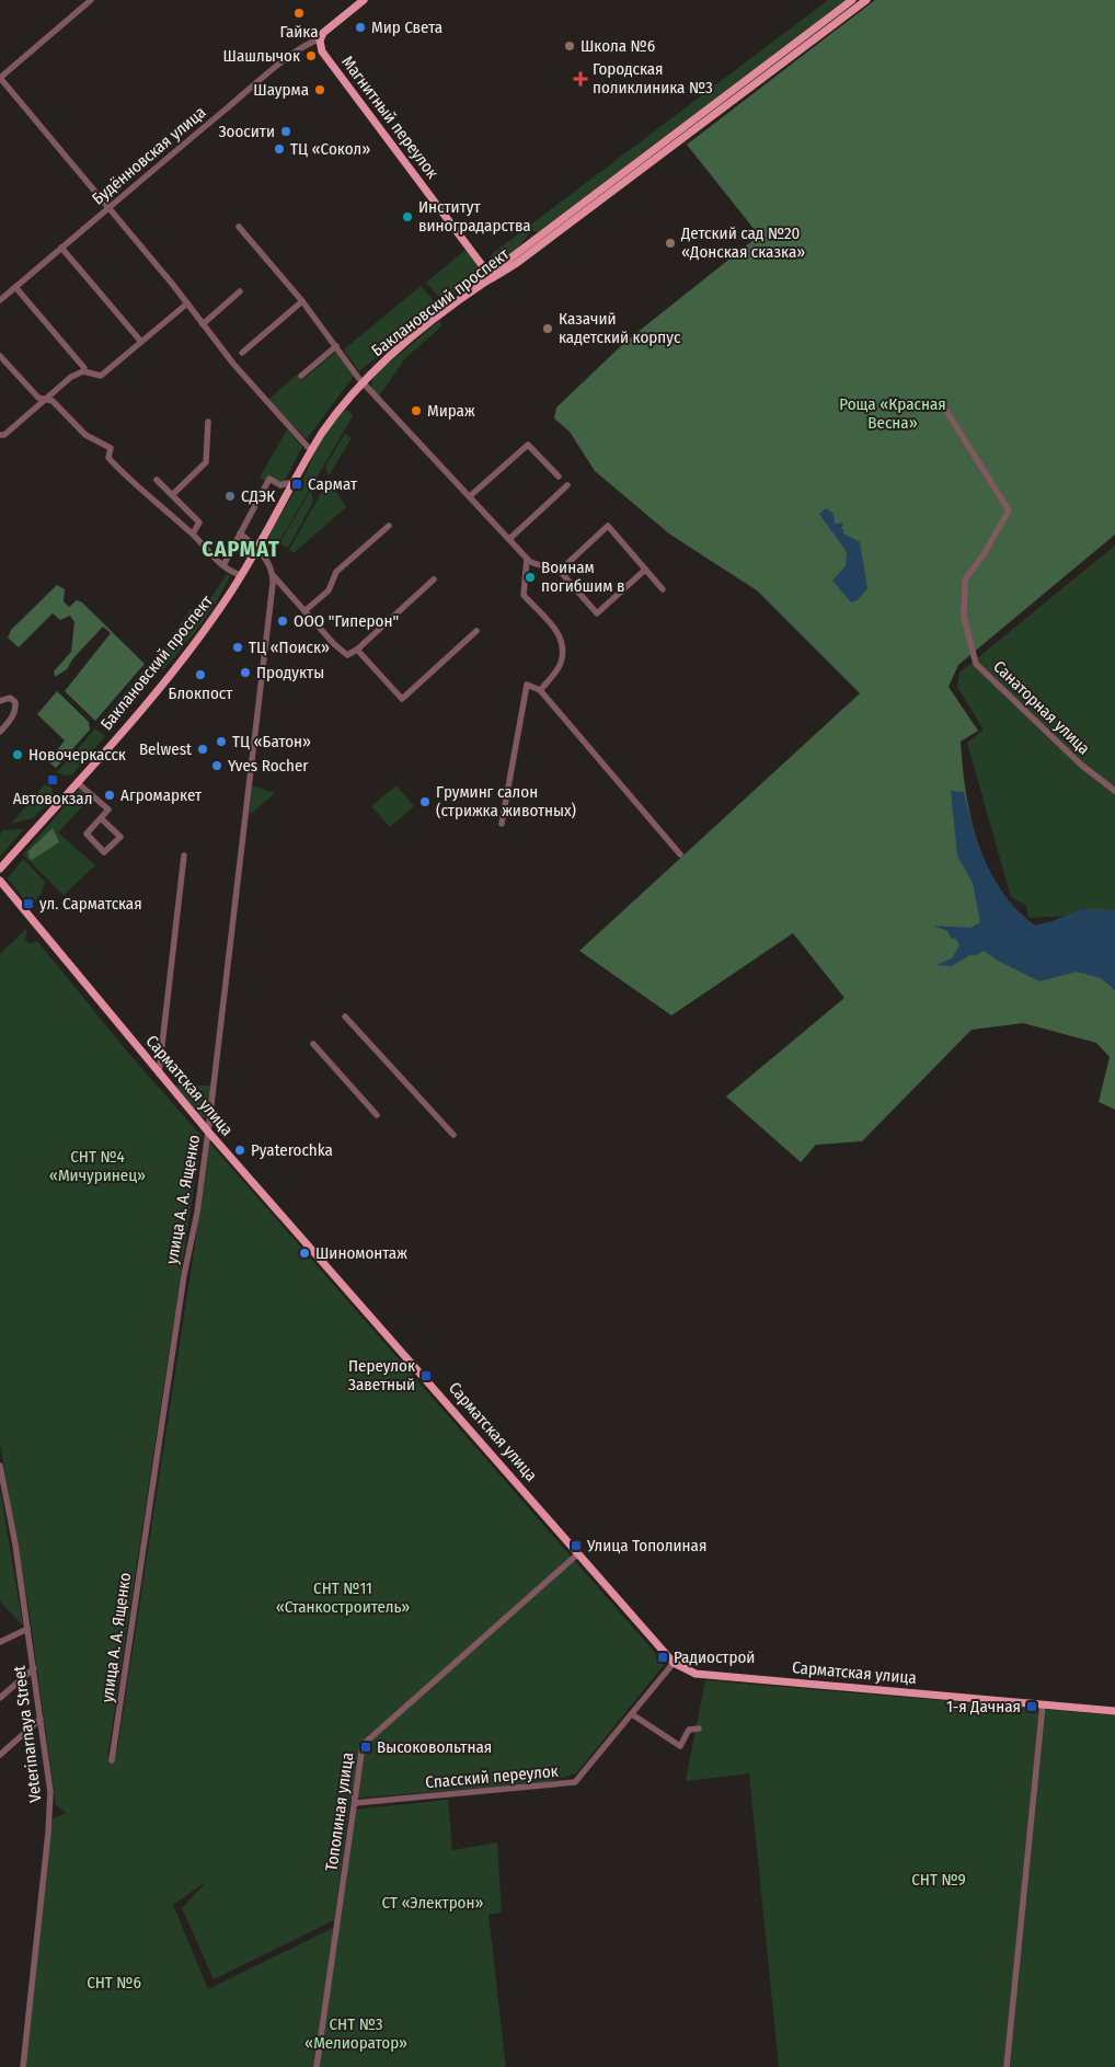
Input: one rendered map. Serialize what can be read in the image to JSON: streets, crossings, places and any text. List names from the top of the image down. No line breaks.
{"streets":{"main road":["Магнитный переулок","Баклановский проспект","Сарматская улица"],"street":["Будённовская улица","Санаторная улица","улица А. А. Ященко","Veterinarnaya Street","Спасский переулок","Тополиная улица"]},"crossings":[["Магнитный переулок","Будённовская улица"],["Магнитный переулок","Баклановский проспект"],["Сарматская улица","улица А. А. Ященко"],["Сарматская улица","Спасский переулок"],["Спасский переулок","Тополиная улица"]],"districts":["САРМАТ"],"parks":["Роща «Красная Весна»","СНТ №4 «Мичуринец»","СНТ №11 «Станкостроитель»","СНТ №9","СТ «Электрон»","СНТ №6","СНТ №3 «Мелиоратор»"],"places":{"other":["Гайка","Мир Света","Школа №6","Шашлычок","Шаурма","Зоосити","ТЦ «Сокол»","Институт виноградарства","Детский сад №20 «Донская сказка»","Казачий кадетский корпус","Мираж","СДЭК","Воинам погибшим в","ООО \"Гиперон\"","ТЦ «Поиск»","Продукты","Блокпост","ТЦ «Батон»","Belwest","Новочеркасск","Yves Rocher","Агромаркет","Груминг салон (стрижка животных)","Pyaterochka","Шиномонтаж"],"health":["Городская поликлиника №3"],"transit":["Сармат","Автовокзал","ул. Сарматская","Переулок Заветный","Улица Тополиная","Радиострой","1-я Дачная","Высоковольтная"]}}
